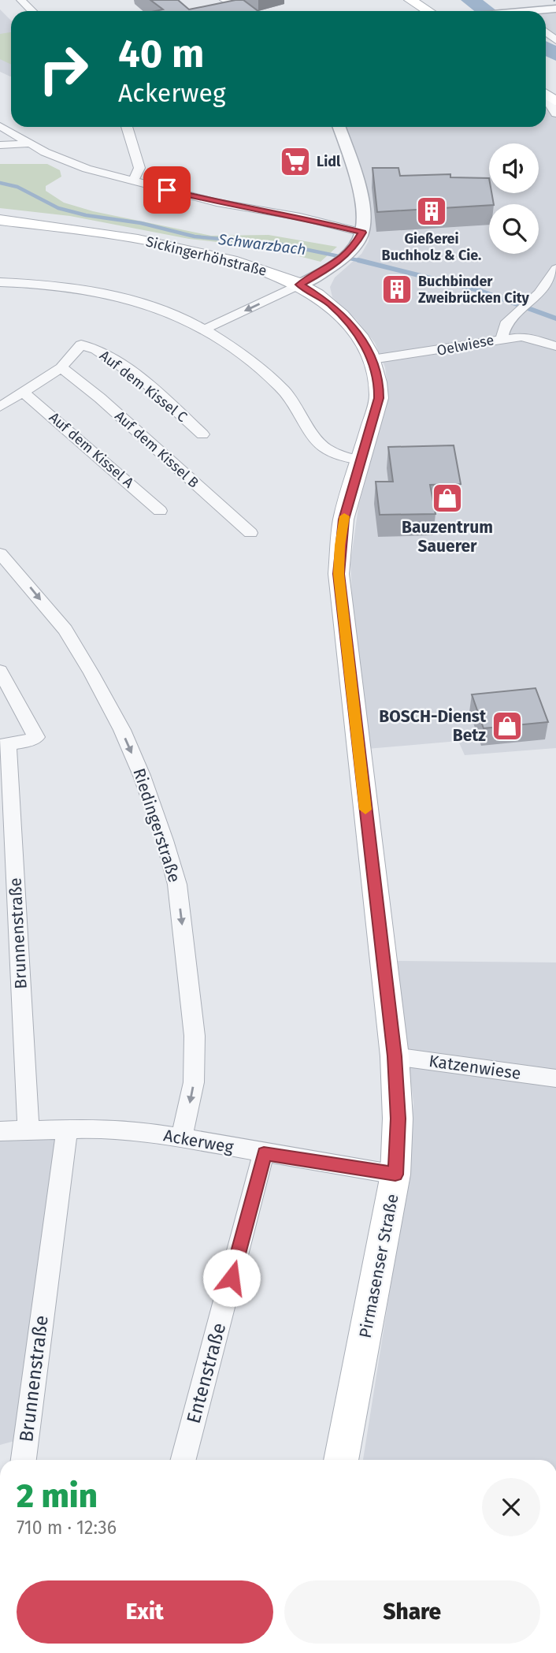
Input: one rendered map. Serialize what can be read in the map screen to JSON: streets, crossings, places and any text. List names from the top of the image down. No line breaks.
{"streets":{"main road":["Sickingerhöhstraße","Pirmasenser Straße"],"street":["Oelwiese","Auf dem Kissel C","Auf dem Kissel B","Auf dem Kissel A","Riedingerstraße","Brunnenstraße","Katzenwiese","Ackerweg","Entenstraße"]},"crossings":[["Sickingerhöhstraße","Oelwiese"],["Sickingerhöhstraße","Pirmasenser Straße"],["Auf dem Kissel C","Auf dem Kissel B"],["Riedingerstraße","Ackerweg"],["Brunnenstraße","Ackerweg"],["Katzenwiese","Pirmasenser Straße"],["Ackerweg","Pirmasenser Straße"],["Ackerweg","Entenstraße"]],"one_way":["Riedingerstraße"],"water":["Schwarzbach"],"places":{"supermarket":["Lidl"],"building":["Gießerei Buchholz & Cie.","Buchbinder Zweibrücken City"],"shop":["Bauzentrum Sauerer","BOSCH-Dienst Betz"]},"page":{"turn":["40 m","Ackerweg"],"heading":["2 min","710 m · 12:36"],"buttons":["Exit","Share"]}}
